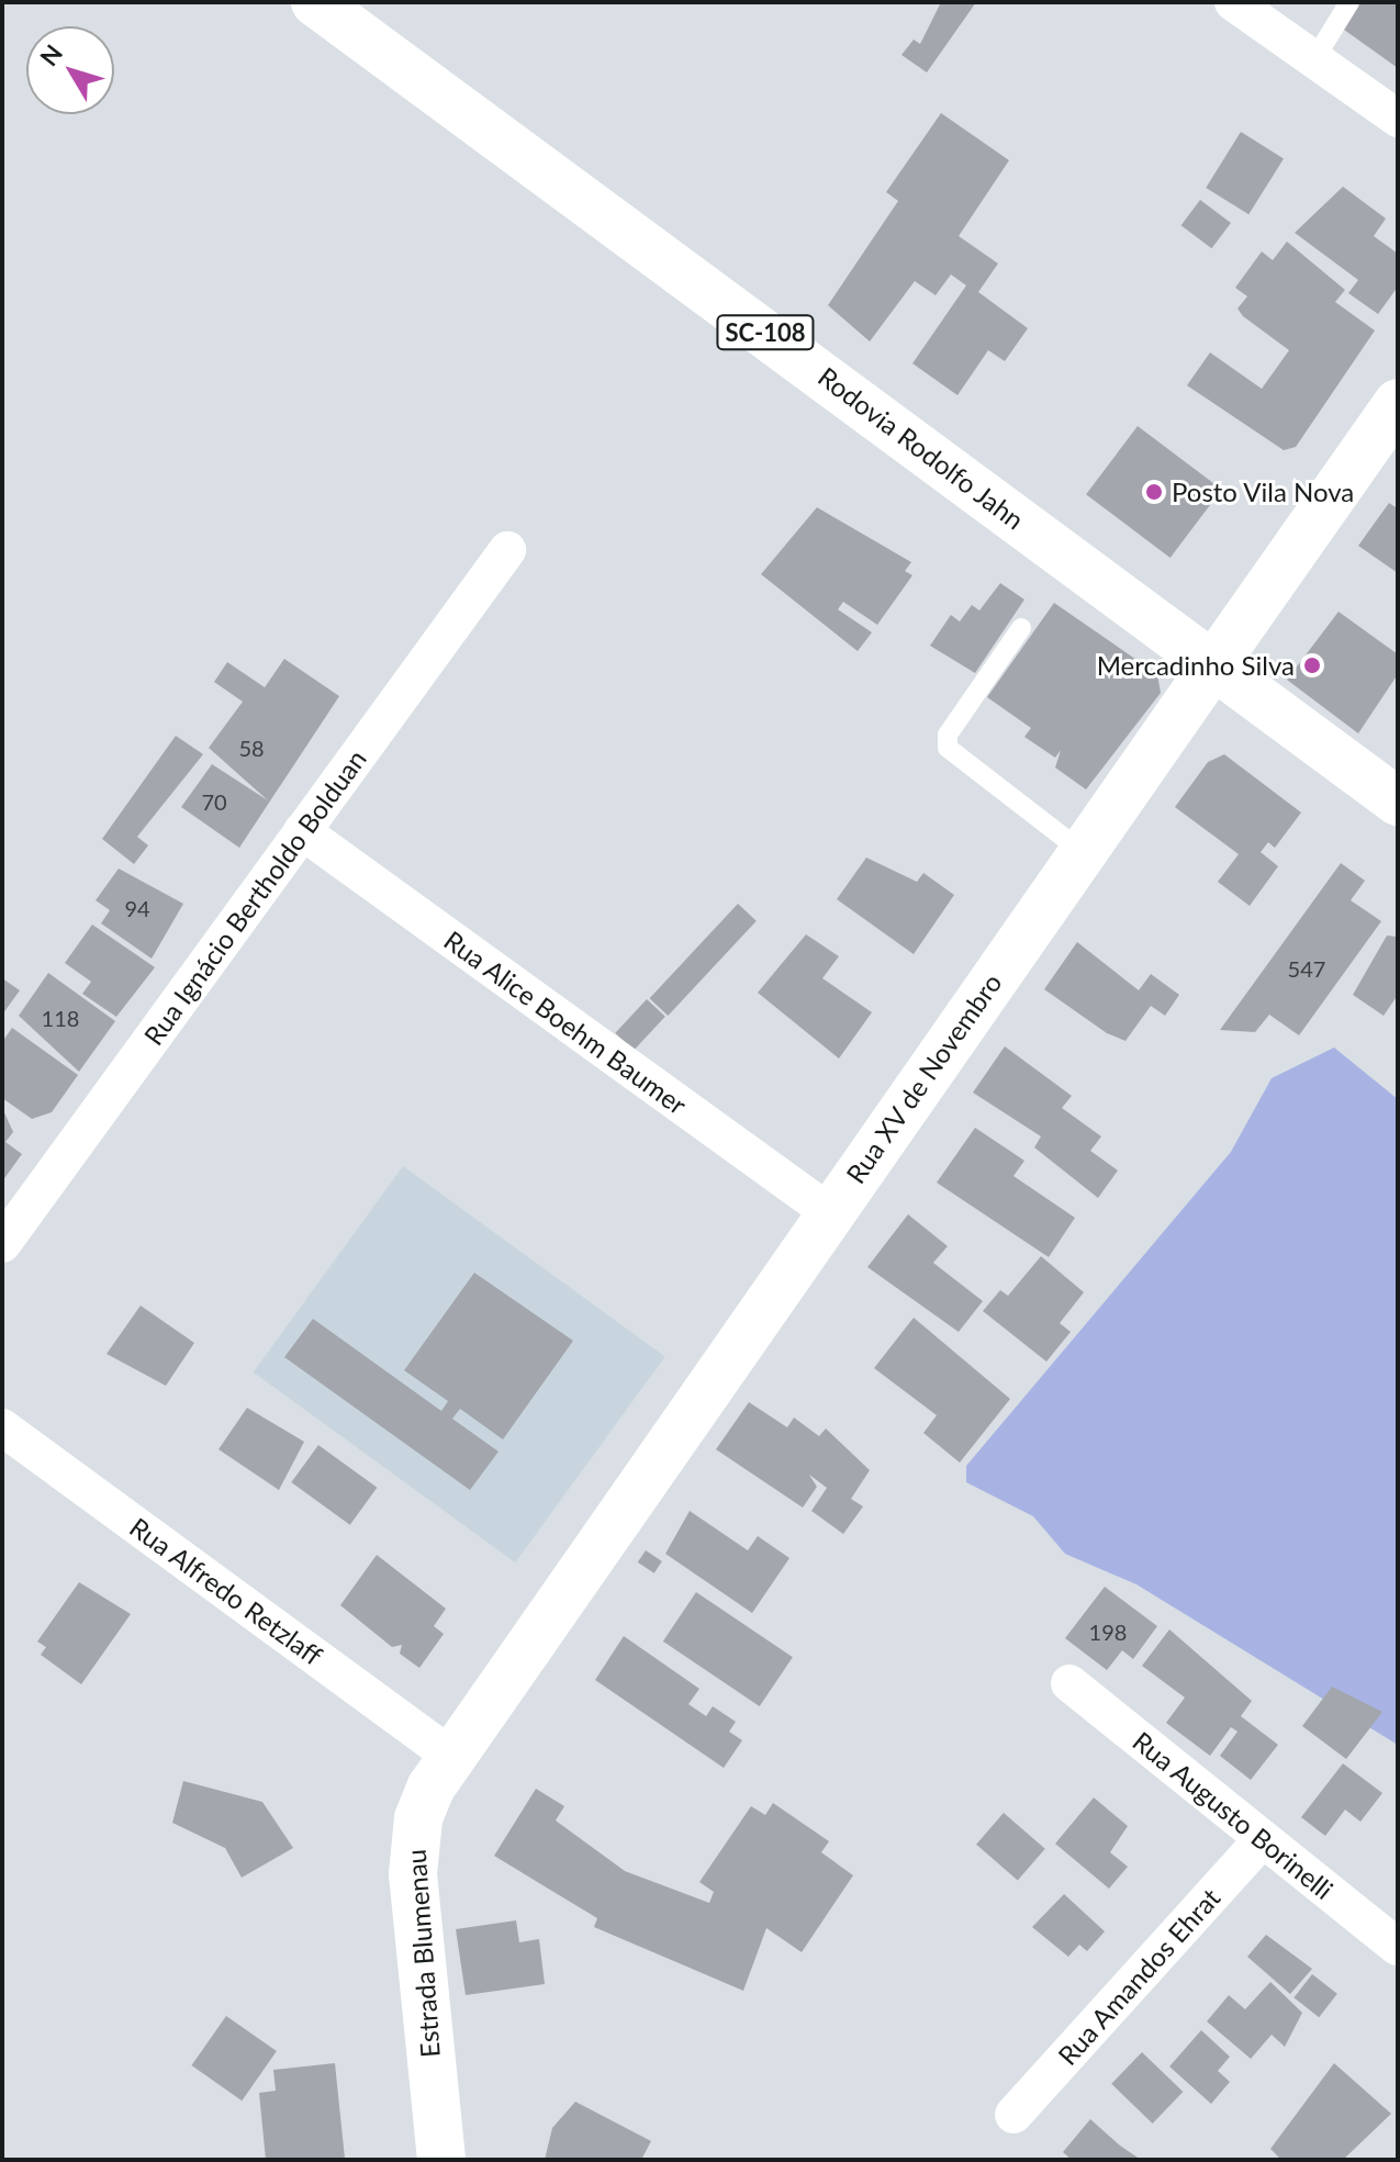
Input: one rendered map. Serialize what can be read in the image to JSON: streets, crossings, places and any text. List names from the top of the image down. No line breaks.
{"streets":{"street":["SC-108","Rodovia Rodolfo Jahn","Rua Ignácio Bertholdo Bolduan","Rua Alice Boehm Baumer","Rua XV de Novembro","Rua Alfredo Retzlaff","Rua Augusto Borinelli","Estrada Blumenau","Rua Amandos Ehrat"]},"crossings":[["Rodovia Rodolfo Jahn","Rua XV de Novembro"],["Rua Ignácio Bertholdo Bolduan","Rua Alice Boehm Baumer"],["Rua Alice Boehm Baumer","Rua XV de Novembro"],["Rua XV de Novembro","Rua Alfredo Retzlaff"],["Rua XV de Novembro","Estrada Blumenau"],["Rua Alfredo Retzlaff","Estrada Blumenau"],["Rua Augusto Borinelli","Rua Amandos Ehrat"]],"places":["Posto Vila Nova","Mercadinho Silva"],"house_numbers":["58","70","94","547","118","198"],"north":"top left"}
